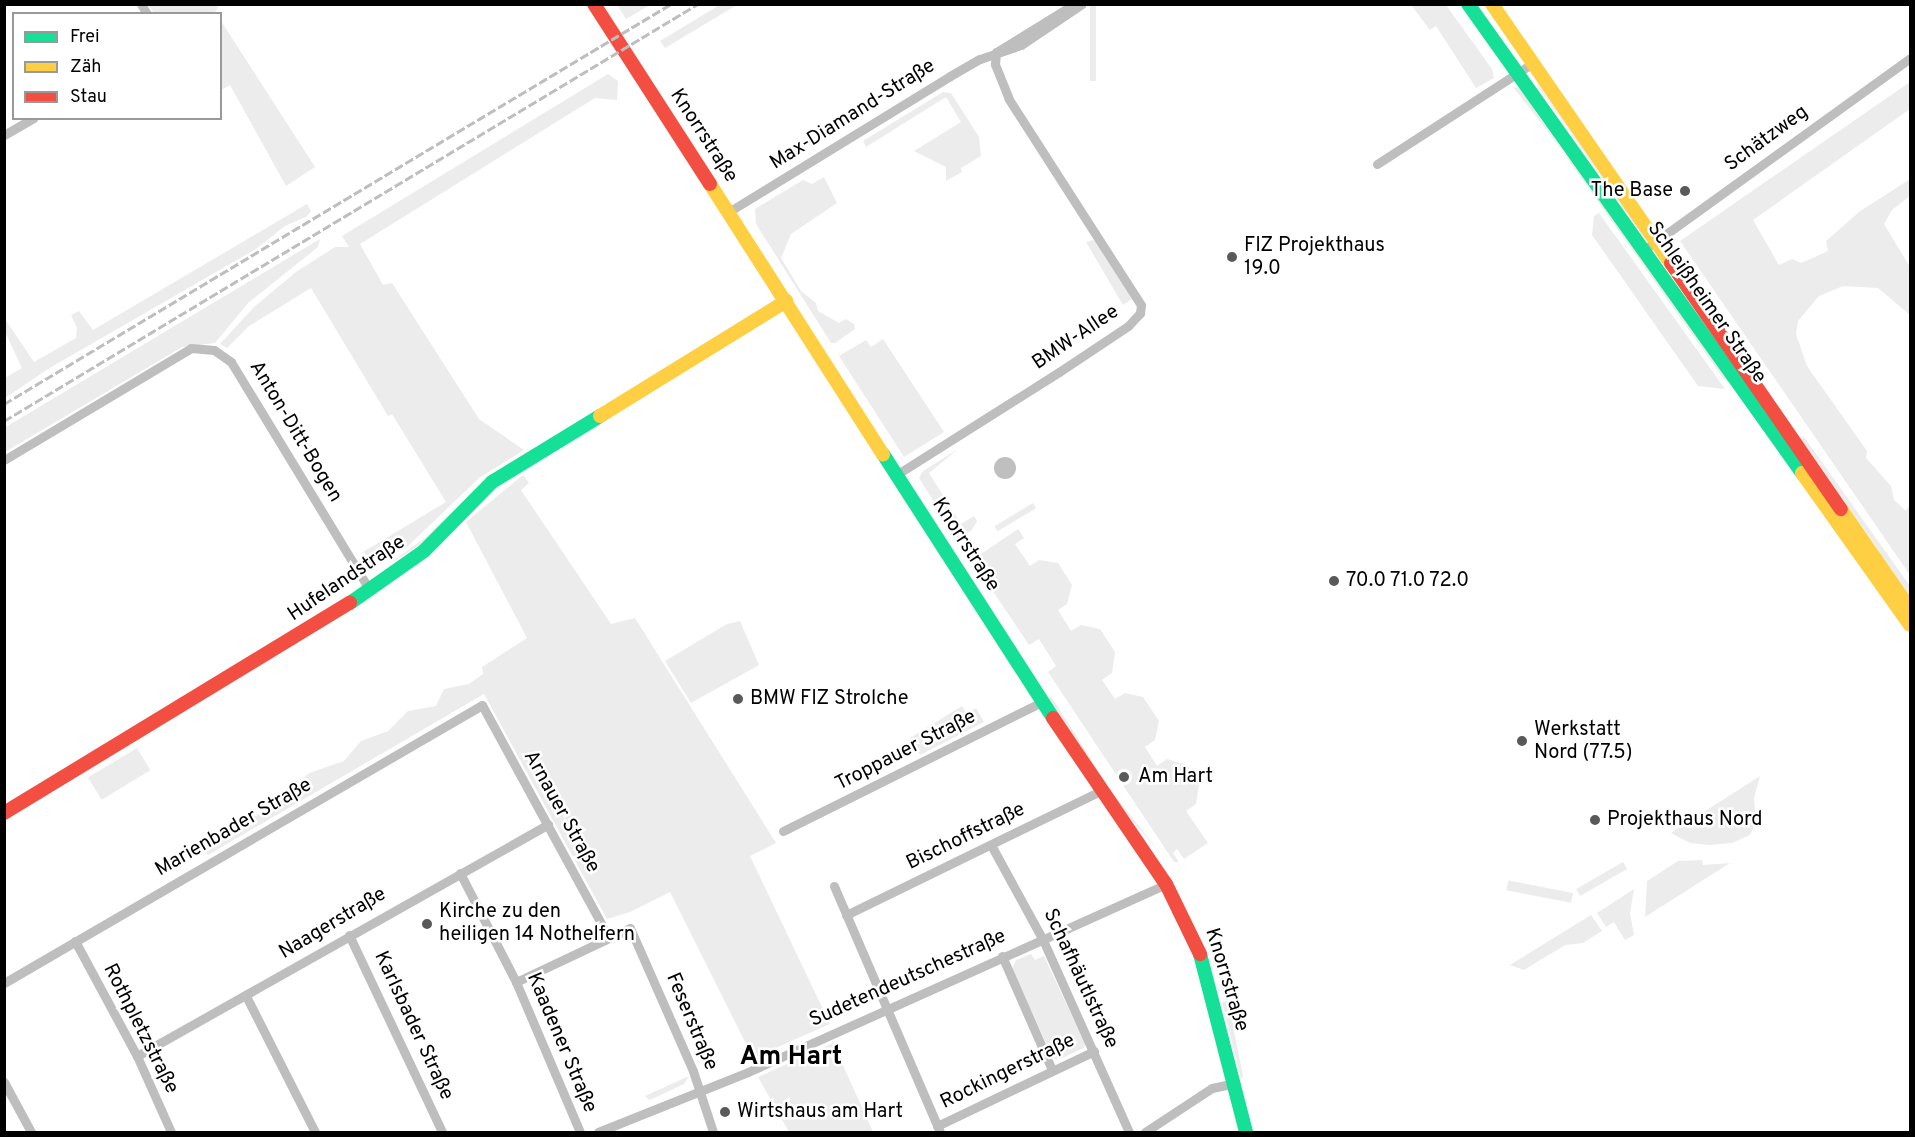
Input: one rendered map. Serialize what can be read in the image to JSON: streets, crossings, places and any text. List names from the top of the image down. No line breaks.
{"streets":{"street":["Max-Diamand-Straße","Knorrstraße","Schätzweg","Schleißheimer Straße","BMW-Allee","Anton-Ditt-Bogen","Hufelandstraße","Troppauer Straße","Arnauer Straße","Marienbader Straße","Bischoffstraße","Naagerstraße","Sudetendeutschestraße","Schafhäutlstraße","Feserstraße","Karlsbader Straße","Rothpletzstraße","Kaadener Straße","Rockingerstraße"]},"crossings":[["Max-Diamand-Straße","Knorrstraße"],["Max-Diamand-Straße","BMW-Allee"],["Knorrstraße","BMW-Allee"],["Knorrstraße","Hufelandstraße"],["Knorrstraße","Troppauer Straße"],["Knorrstraße","Bischoffstraße"],["Knorrstraße","Sudetendeutschestraße"],["Schätzweg","Schleißheimer Straße"],["Anton-Ditt-Bogen","Hufelandstraße"],["Arnauer Straße","Marienbader Straße"],["Arnauer Straße","Naagerstraße"],["Arnauer Straße","Feserstraße"],["Marienbader Straße","Rothpletzstraße"],["Bischoffstraße","Schafhäutlstraße"],["Naagerstraße","Karlsbader Straße"],["Naagerstraße","Rothpletzstraße"],["Naagerstraße","Kaadener Straße"],["Sudetendeutschestraße","Schafhäutlstraße"],["Sudetendeutschestraße","Feserstraße"],["Schafhäutlstraße","Rockingerstraße"]],"districts":["Am Hart"],"places":["The Base","FIZ Projekthaus 19.0","70.0 71.0 72.0","BMW FIZ Strolche","Werkstatt Nord (77.5)","Am Hart","Projekthaus Nord","Kirche zu den heiligen 14 Nothelfern","Wirtshaus am Hart"],"legend":["Frei","Zäh","Stau"]}
